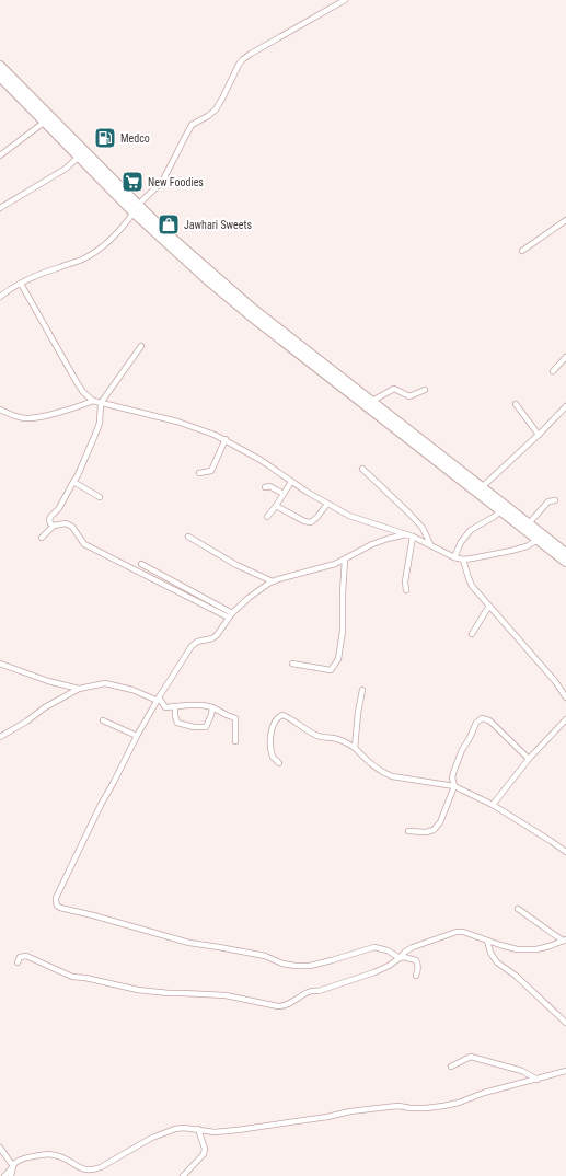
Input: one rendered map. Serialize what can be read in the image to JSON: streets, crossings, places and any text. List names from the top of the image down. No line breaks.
{"places":{"fuel station":["Medco"],"supermarket":["New Foodies"],"shop":["Jawhari Sweets"]}}
